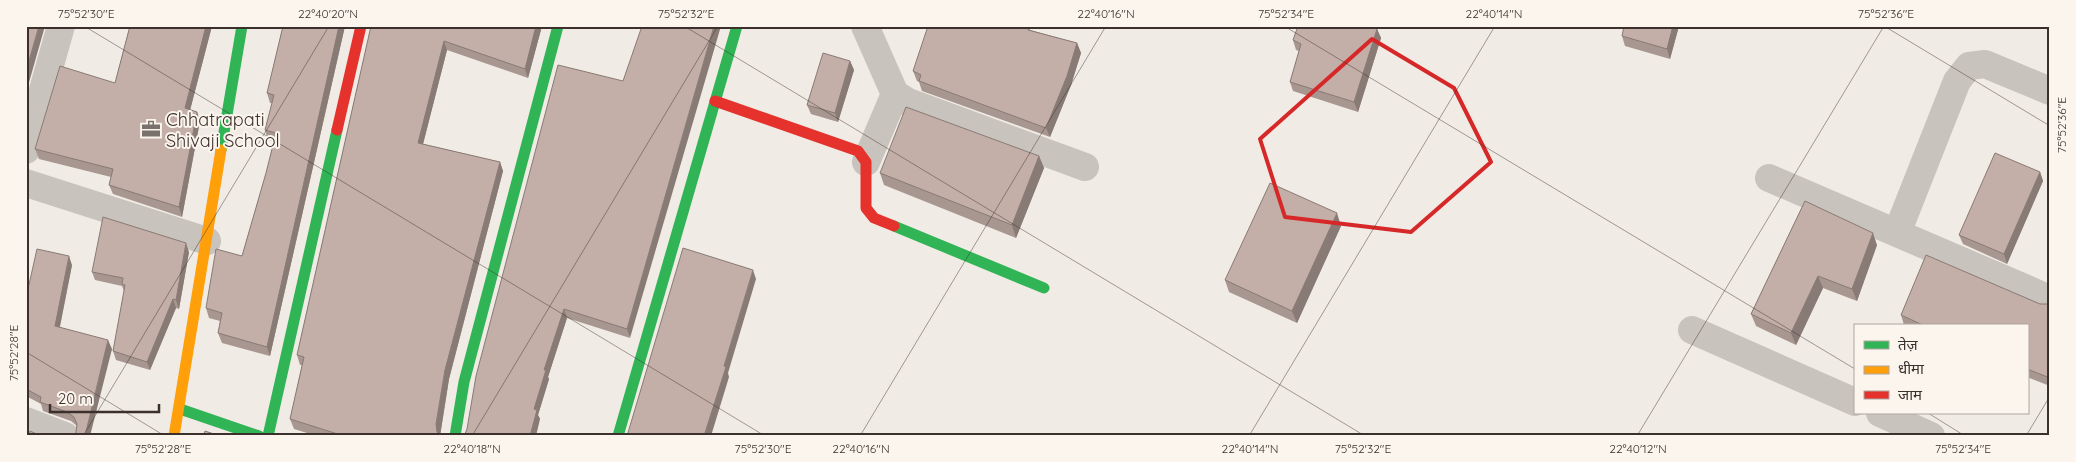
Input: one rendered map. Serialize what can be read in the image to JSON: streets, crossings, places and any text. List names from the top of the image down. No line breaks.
{"places":{"office":["Chhatrapati Shivaji School"]},"legend":["तेज़","धीमा","जाम"],"scale_bar":"20 m","coordinates":["75°52'30\"E","22°40'20\"N","75°52'32\"E","22°40'16\"N","75°52'34\"E","22°40'14\"N","75°52'36\"E","75°52'28\"E","22°40'18\"N","22°40'12\"N"]}
